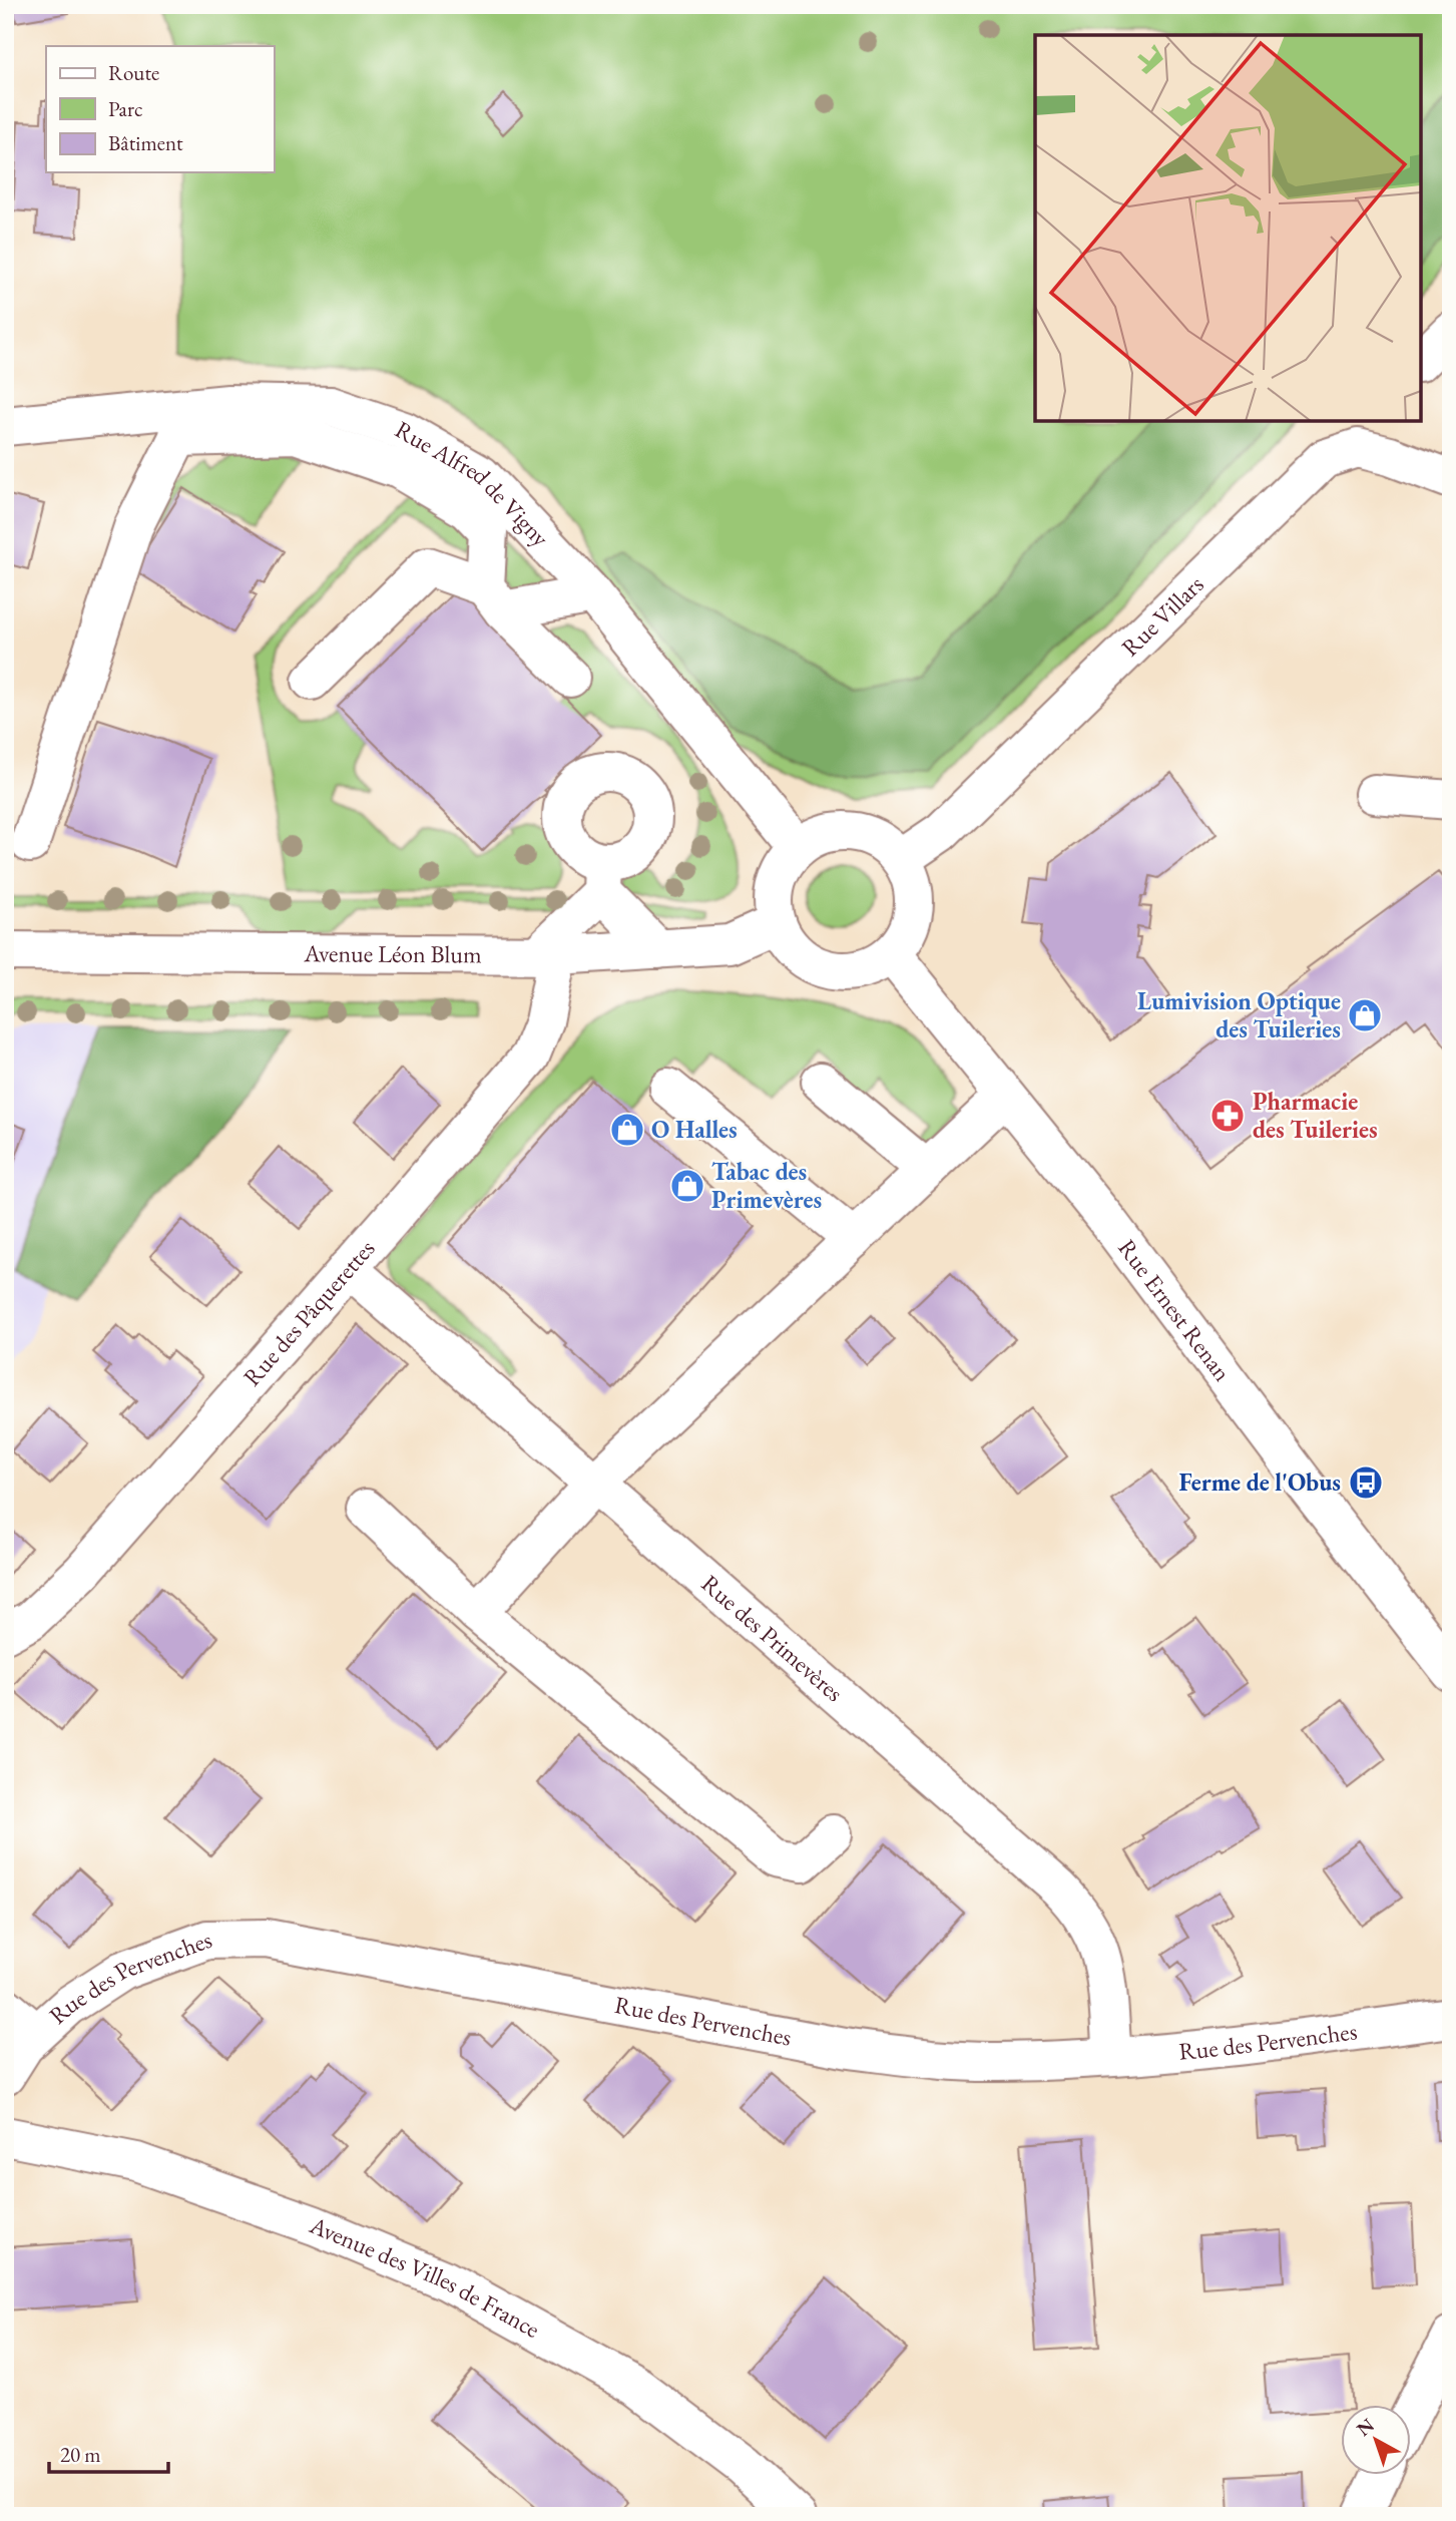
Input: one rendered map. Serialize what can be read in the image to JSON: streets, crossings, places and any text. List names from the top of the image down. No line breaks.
{"streets":{"street":["Rue Alfred de Vigny","Rue Villars","Avenue Léon Blum","Rue Ernest Renan","Rue des Pâquerettes","Rue des Primevères","Rue des Pervenches","Avenue des Villes de France"]},"crossings":[["Rue Alfred de Vigny","Rue Villars"],["Rue Alfred de Vigny","Avenue Léon Blum"],["Rue Alfred de Vigny","Rue Ernest Renan"],["Rue Villars","Avenue Léon Blum"],["Rue Villars","Rue Ernest Renan"],["Avenue Léon Blum","Rue Ernest Renan"],["Avenue Léon Blum","Rue des Pâquerettes"],["Rue des Pâquerettes","Rue des Primevères"],["Rue des Primevères","Rue des Pervenches"]],"places":{"shop":["Lumivision Optique des Tuileries","O Halles","Tabac des Primevères"],"pharmacy":["Pharmacie des Tuileries"],"bus stop":["Ferme de l'Obus"]},"legend":["Route","Parc","Bâtiment"],"scale_bar":"20 m","north":"top left"}
